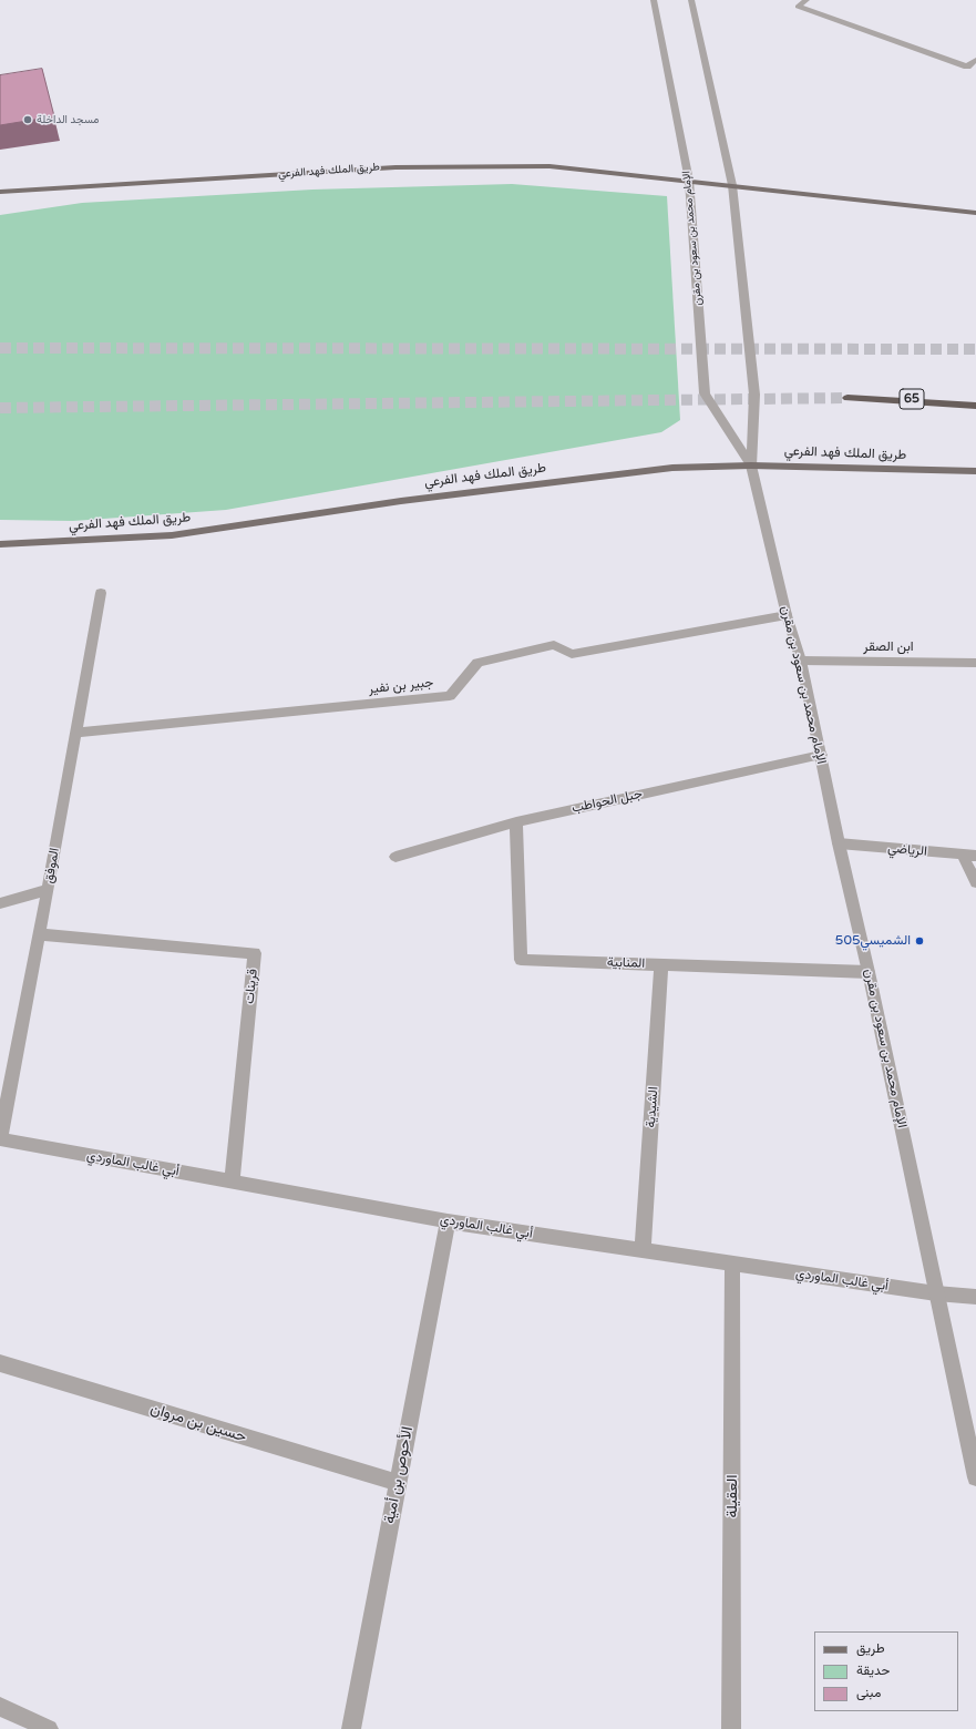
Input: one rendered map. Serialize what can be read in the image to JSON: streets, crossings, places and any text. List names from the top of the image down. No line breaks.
{"streets":{"highway":["65"],"main road":["طريق الملك فهد الفرعي"],"street":["الإمام محمد بن سعود بن مقرن","ابن الصقر","جبير بن نفير","جبل الحواطب","الرياضي","الموفق","المنابية","قرينات","الشيدية","أبي غالب الماوردي","حسين بن مروان","الأحوص بن أمية","العقيلة"]},"crossings":[["طريق الملك فهد الفرعي","الإمام محمد بن سعود بن مقرن"],["الإمام محمد بن سعود بن مقرن","ابن الصقر"],["الإمام محمد بن سعود بن مقرن","جبير بن نفير"],["الإمام محمد بن سعود بن مقرن","جبل الحواطب"],["الإمام محمد بن سعود بن مقرن","الرياضي"],["الإمام محمد بن سعود بن مقرن","المنابية"],["الإمام محمد بن سعود بن مقرن","أبي غالب الماوردي"],["جبير بن نفير","الموفق"],["جبل الحواطب","المنابية"],["الموفق","قرينات"],["الموفق","أبي غالب الماوردي"],["المنابية","الشيدية"],["قرينات","أبي غالب الماوردي"],["الشيدية","أبي غالب الماوردي"],["أبي غالب الماوردي","الأحوص بن أمية"],["أبي غالب الماوردي","العقيلة"],["حسين بن مروان","الأحوص بن أمية"]],"places":["مسجد الداخلة","الشميسي505"],"legend":["طريق","حديقة","مبنى"]}
